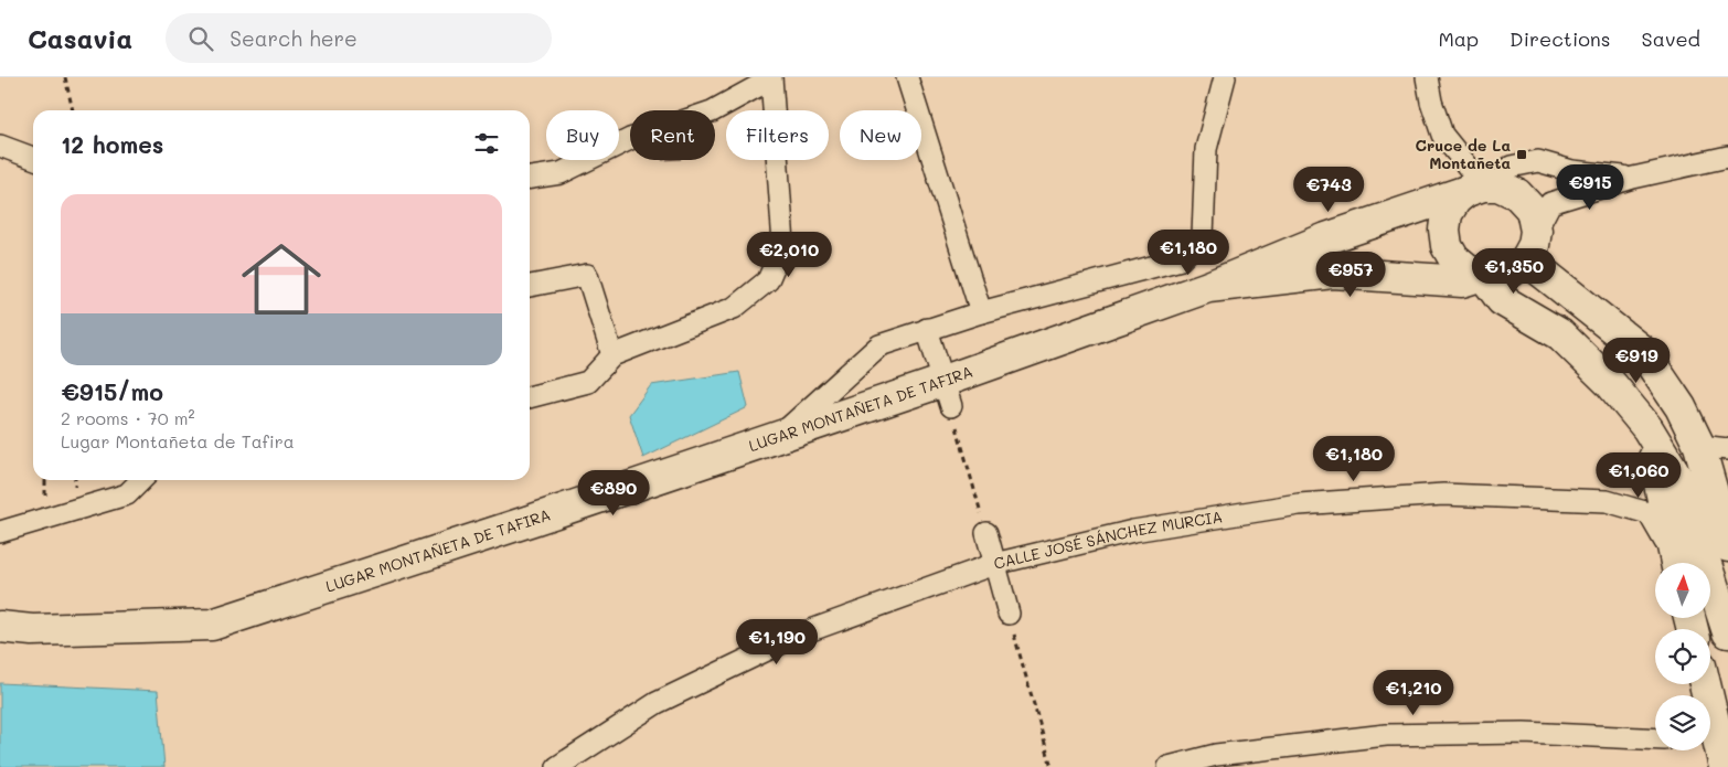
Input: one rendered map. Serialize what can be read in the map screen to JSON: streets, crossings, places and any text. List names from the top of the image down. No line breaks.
{"streets":{"main road":["LUGAR MONTAÑETA DE TAFIRA"],"street":["CALLE JOSÉ SÁNCHEZ MURCIA"]},"places":{"transit":["Cruce de La Montañeta"]},"north":"top","page":{"header":"Casavia","search":"Search here","nav":["Map","Directions","Saved"],"chip":["Buy","Rent","Filters","New"],"heading":"12 homes","price":["€915","€743","€1,180","€2,010","€1,350","€957","€919","€1,180","€1,060","€890","€1,190","€1,210"],"list":[{"name":"€915/mo","note":"2 rooms · 70 m² · Lugar Montañeta de Tafira"}]}}
